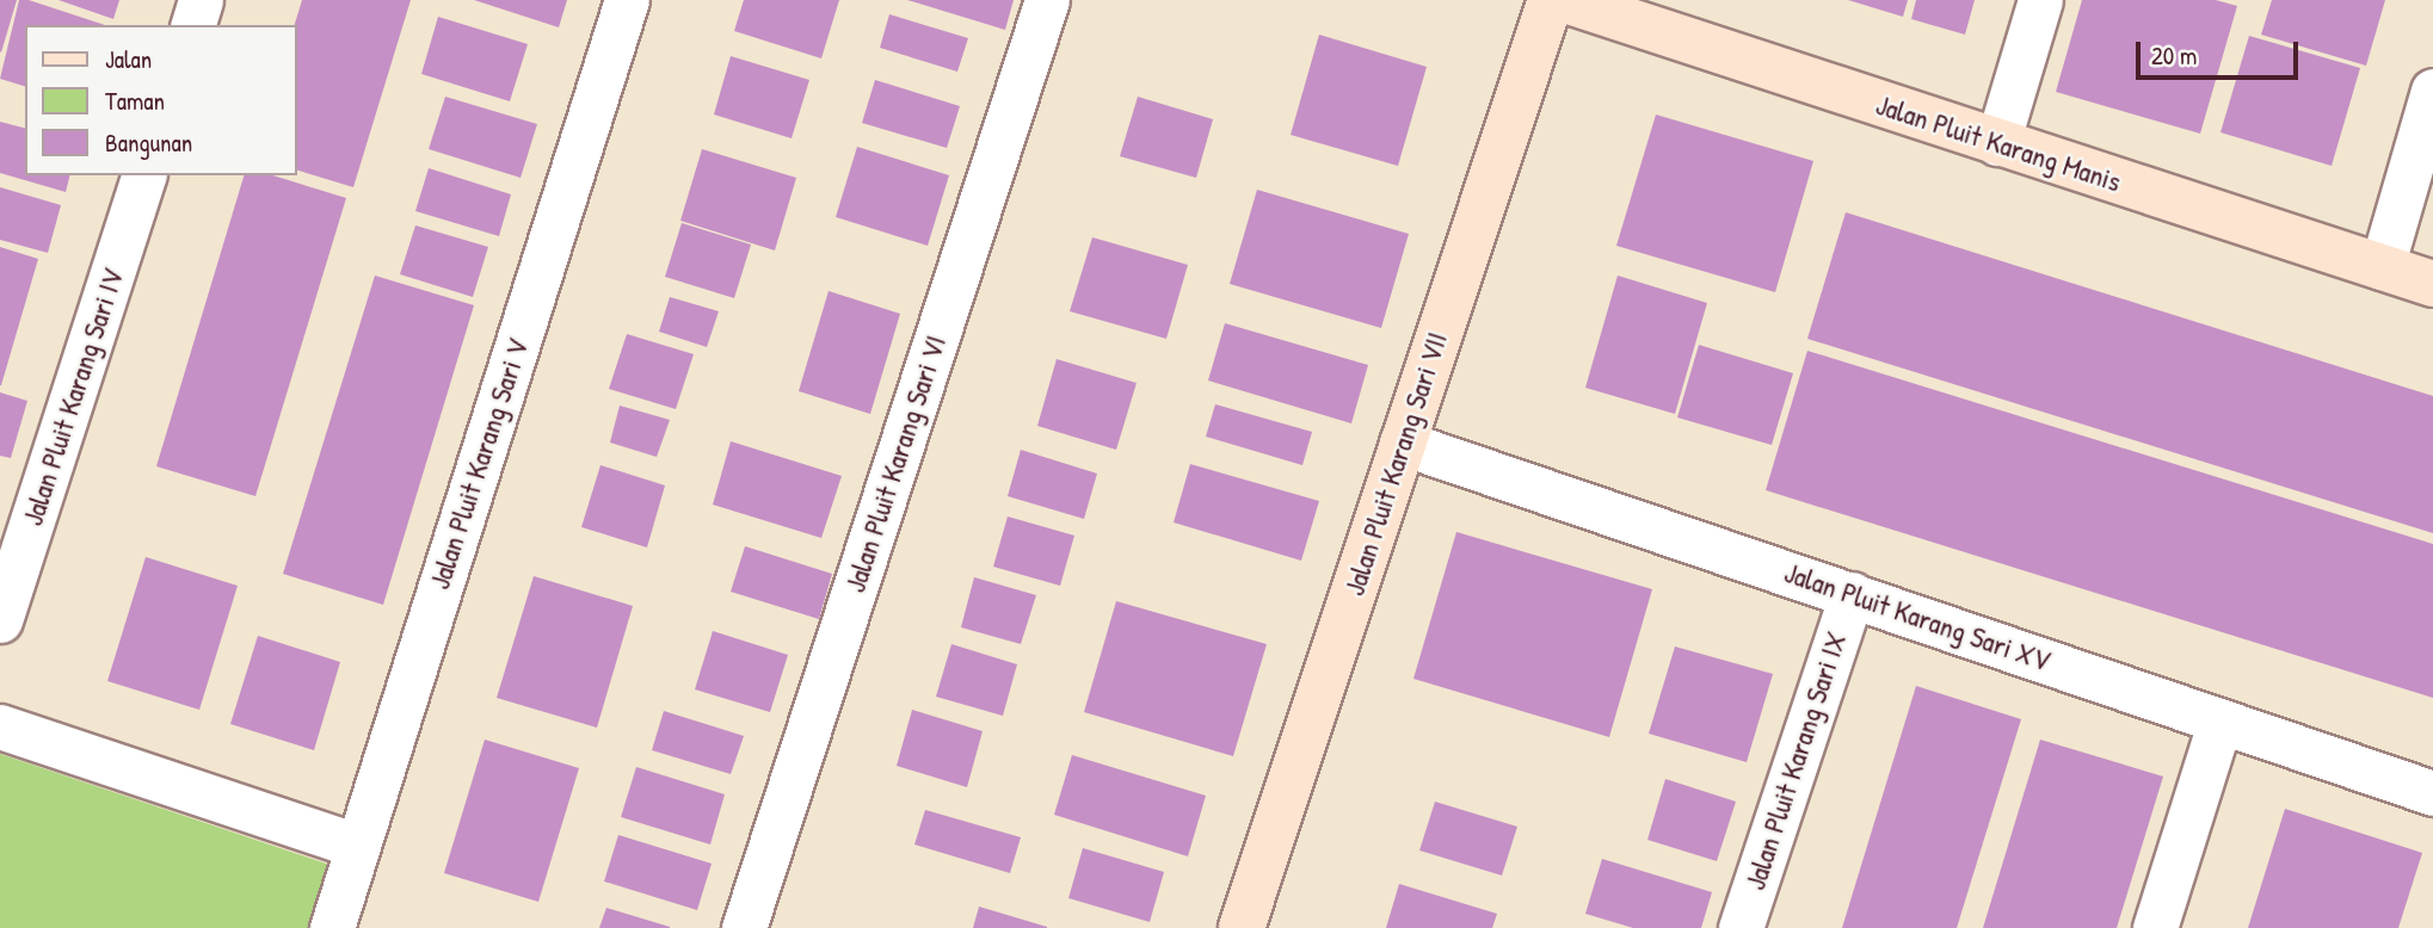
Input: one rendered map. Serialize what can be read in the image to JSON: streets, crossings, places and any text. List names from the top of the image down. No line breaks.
{"streets":{"street":["Jalan Pluit Karang Manis","Jalan Pluit Karang Sari IV","Jalan Pluit Karang Sari V","Jalan Pluit Karang Sari VI","Jalan Pluit Karang Sari VII","Jalan Pluit Karang Sari XV","Jalan Pluit Karang Sari IX"]},"crossings":[["Jalan Pluit Karang Sari VII","Jalan Pluit Karang Sari XV"],["Jalan Pluit Karang Sari XV","Jalan Pluit Karang Sari IX"]],"legend":["Jalan","Taman","Bangunan"],"scale_bar":"20 m"}
